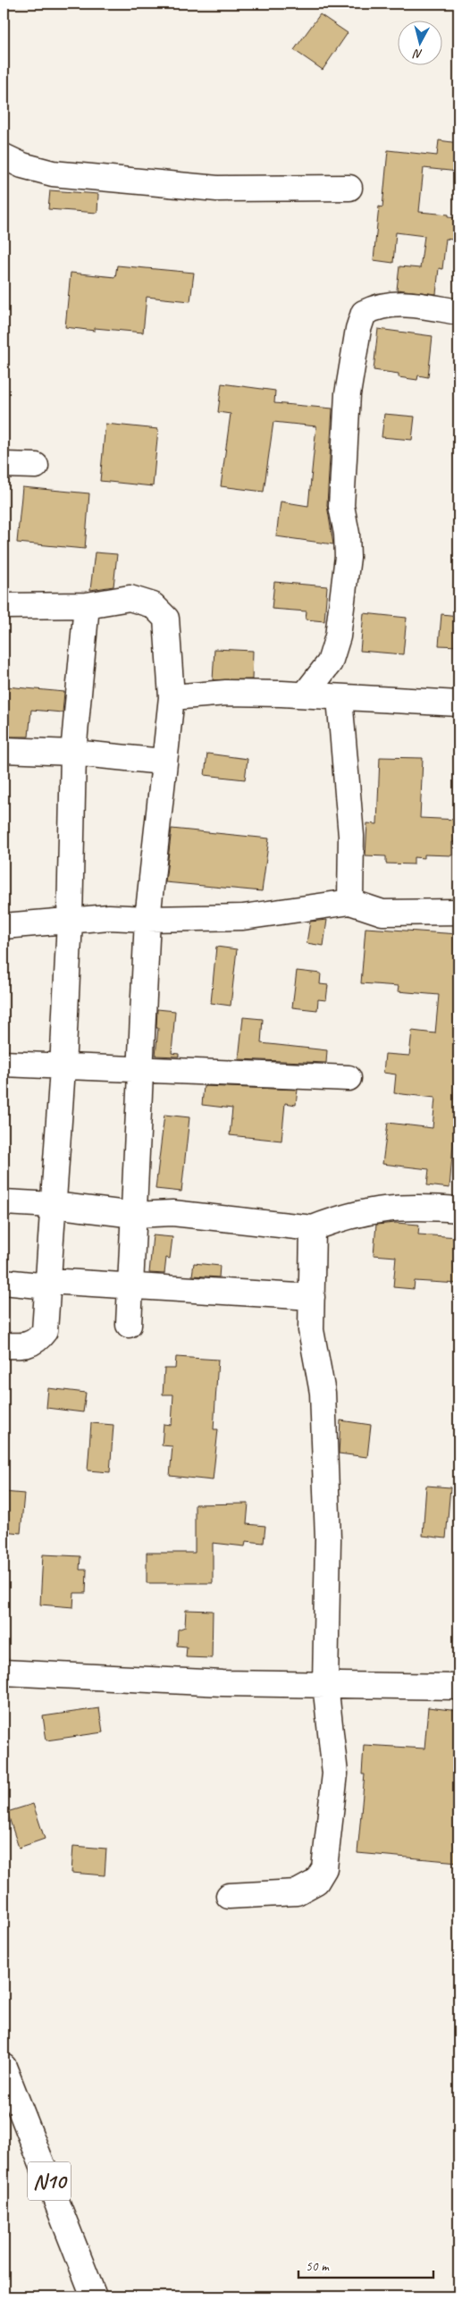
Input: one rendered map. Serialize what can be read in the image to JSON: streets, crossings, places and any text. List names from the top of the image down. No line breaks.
{"streets":{"main road":["N10"]},"scale_bar":"50 m","north":"bottom"}
